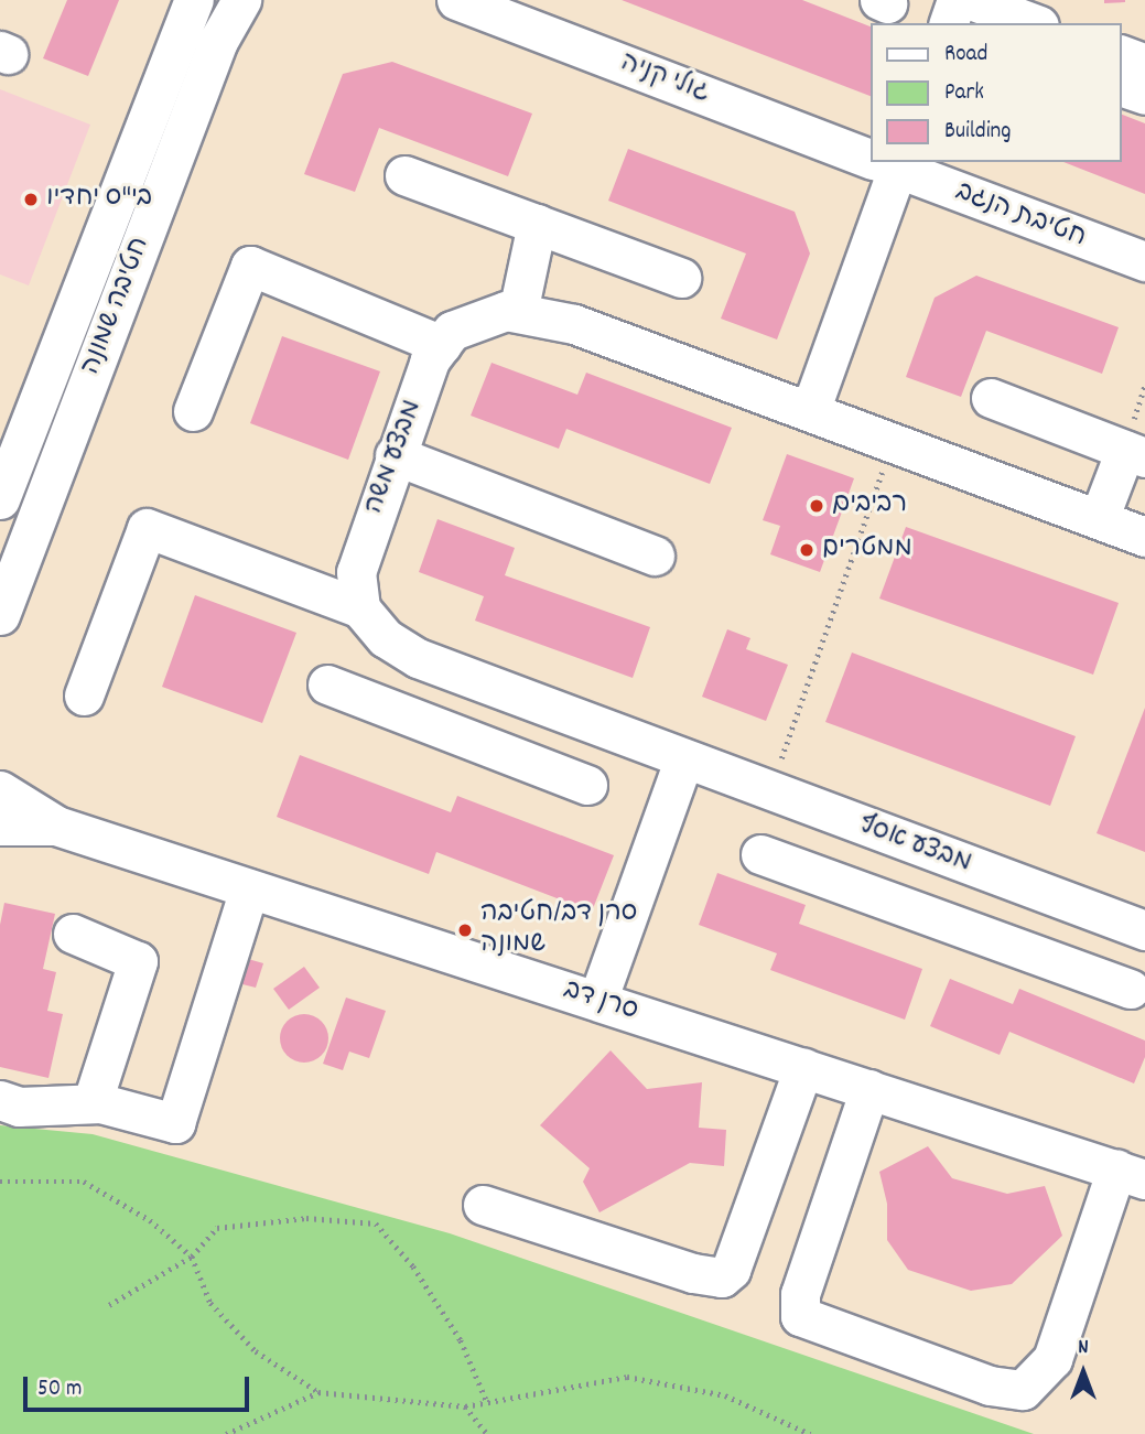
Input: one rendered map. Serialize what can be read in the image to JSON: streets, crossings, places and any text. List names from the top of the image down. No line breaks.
{"streets":{"street":["גולי קניה","חטיבת הנגב","חטיבה שמונה","מבצע משה","מבצע אסף","סרן דב"]},"places":["בי\"ס יחדיו","רביבים","ממטרים","סרן דב/חטיבה שמונה"],"legend":["Road","Park","Building"],"scale_bar":"50 m","north":"top"}
